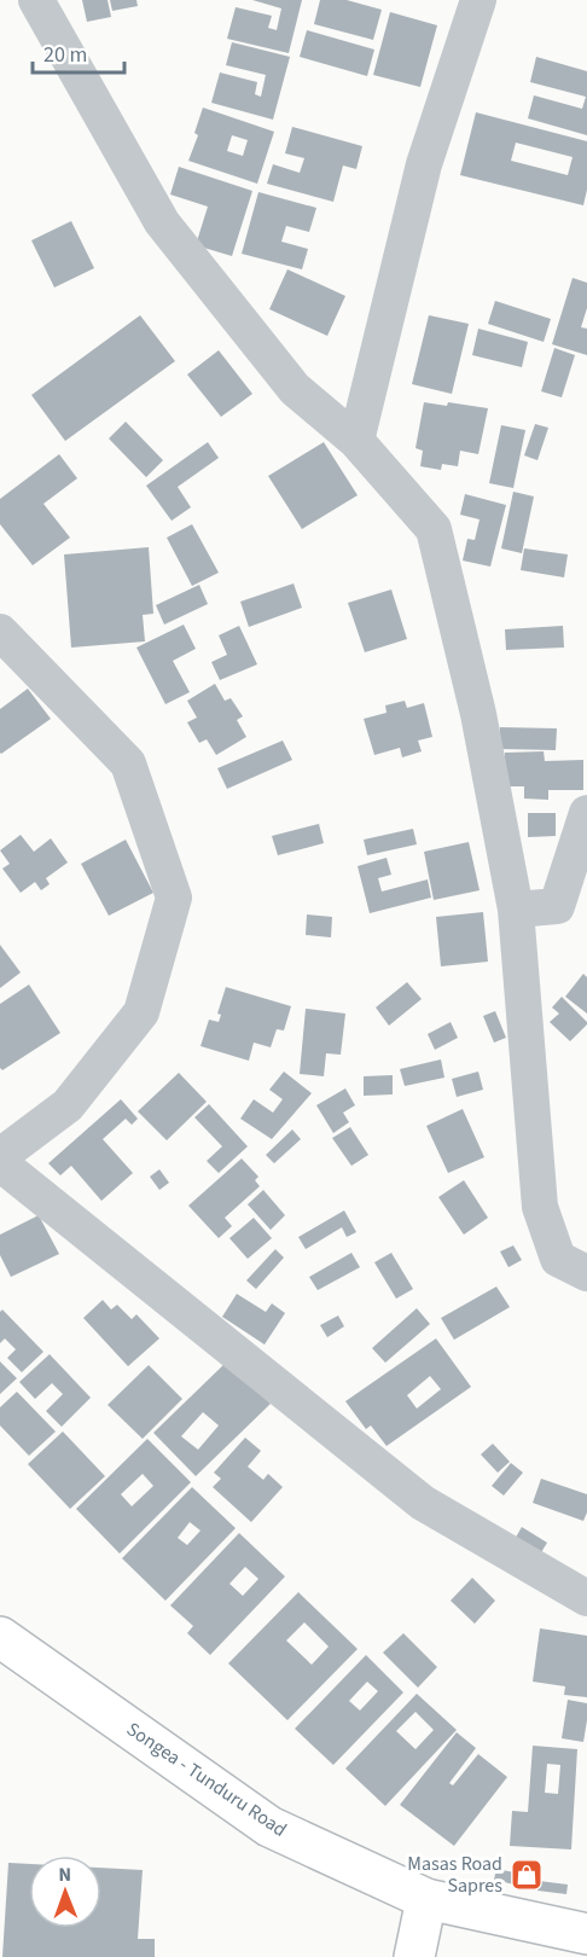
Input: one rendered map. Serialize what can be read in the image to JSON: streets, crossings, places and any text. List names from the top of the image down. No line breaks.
{"streets":{"main road":["Songea - Tunduru Road"]},"places":{"shop":["Masas Road Sapres"]},"scale_bar":"20 m","north":"top"}
